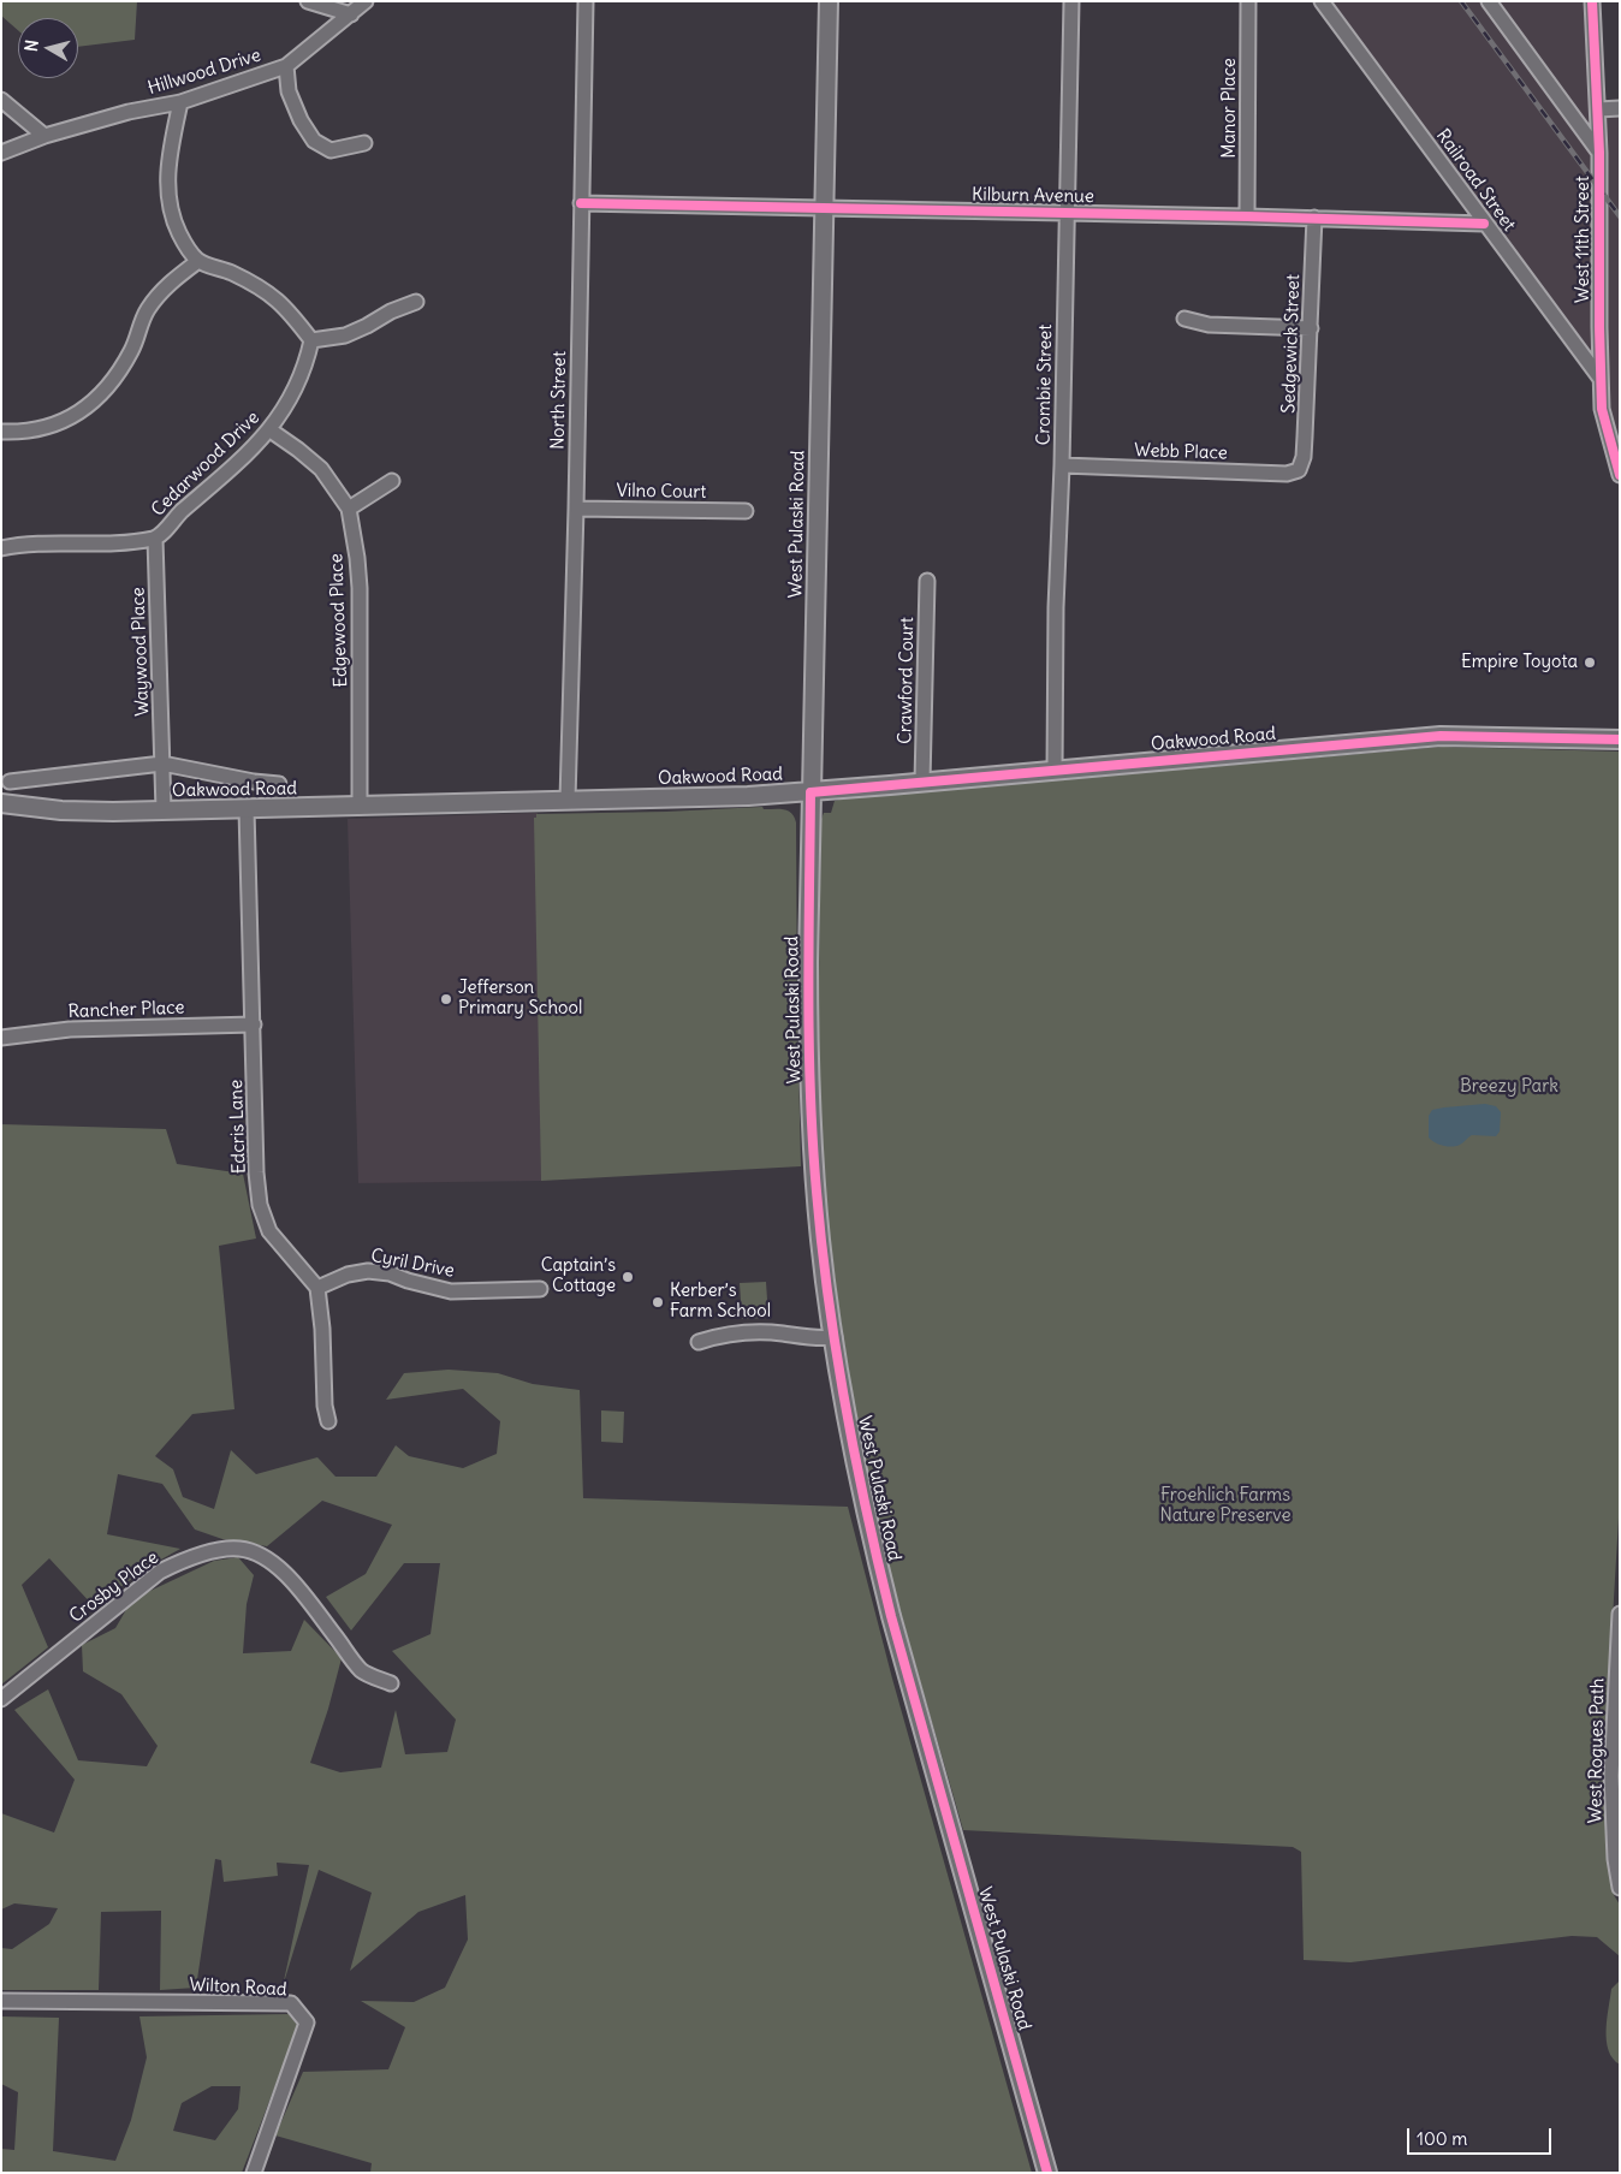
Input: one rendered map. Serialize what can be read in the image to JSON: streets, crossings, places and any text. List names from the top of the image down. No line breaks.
{"streets":{"main road":["West Pulaski Road","Oakwood Road"],"street":["Hillwood Drive","Manor Place","Railroad Street","Kilburn Avenue","West 11th Street","Sedgewick Street","Crombie Street","North Street","Webb Place","Cedarwood Drive","Vilno Court","Edgewood Place","Waywood Place","Crawford Court","Rancher Place","Edcris Lane","Cyril Drive","Crosby Place","West Rogues Path","Wilton Road"]},"crossings":[["Manor Place","Kilburn Avenue"],["Railroad Street","Kilburn Avenue"],["Railroad Street","West 11th Street"],["Kilburn Avenue","Sedgewick Street"],["Kilburn Avenue","Crombie Street"],["Kilburn Avenue","North Street"],["Kilburn Avenue","West Pulaski Road"],["Sedgewick Street","Webb Place"],["Crombie Street","Webb Place"],["Crombie Street","Oakwood Road"],["North Street","Vilno Court"],["North Street","Oakwood Road"],["Cedarwood Drive","Edgewood Place"],["Cedarwood Drive","Waywood Place"],["West Pulaski Road","Oakwood Road"],["Edgewood Place","Oakwood Road"],["Waywood Place","Oakwood Road"],["Crawford Court","Oakwood Road"],["Oakwood Road","Edcris Lane"],["Rancher Place","Edcris Lane"],["Edcris Lane","Cyril Drive"]],"parks":["Breezy Park","Froehlich Farms Nature Preserve"],"places":["Empire Toyota","Jefferson Primary School","Captain’s Cottage","Kerber’s Farm School"],"scale_bar":"100 m","north":"left"}
